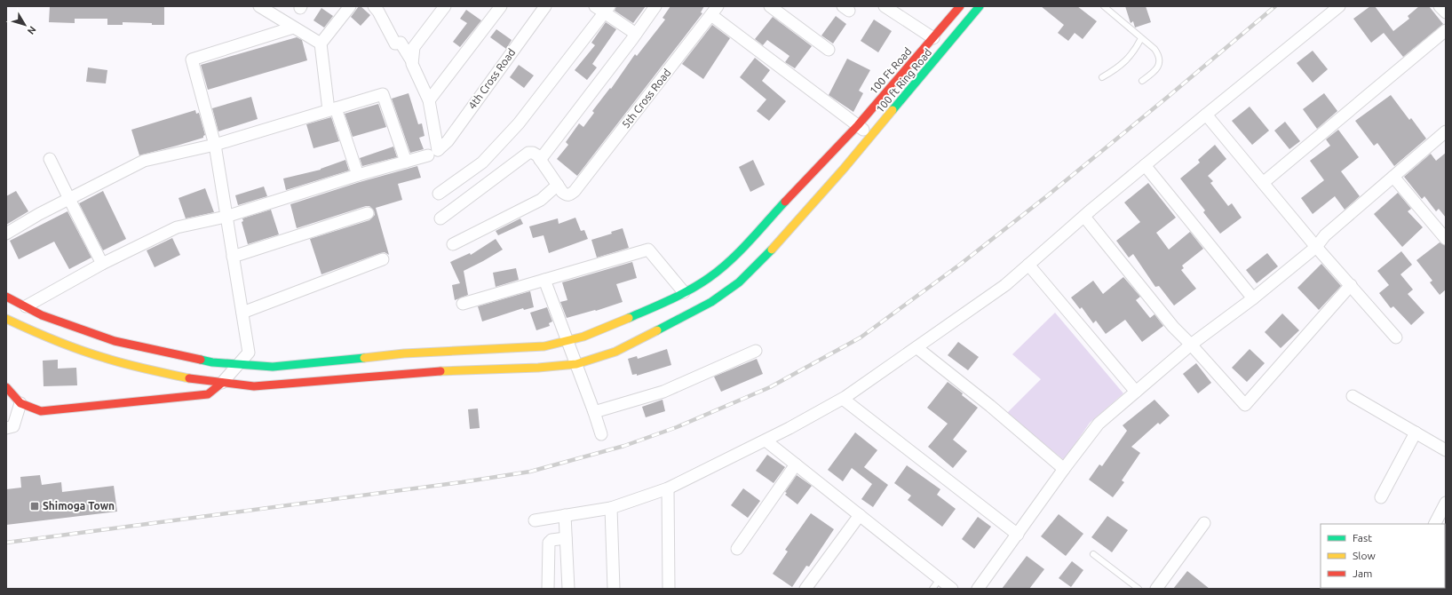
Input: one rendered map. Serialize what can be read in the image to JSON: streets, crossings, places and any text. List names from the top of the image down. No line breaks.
{"streets":{"main road":["100 Ft Road","100 ft Ring Road"],"street":["4th Cross Road","5th Cross Road"]},"places":{"transit":["Shimoga Town"]},"legend":["Fast","Slow","Jam"],"north":"bottom right"}
